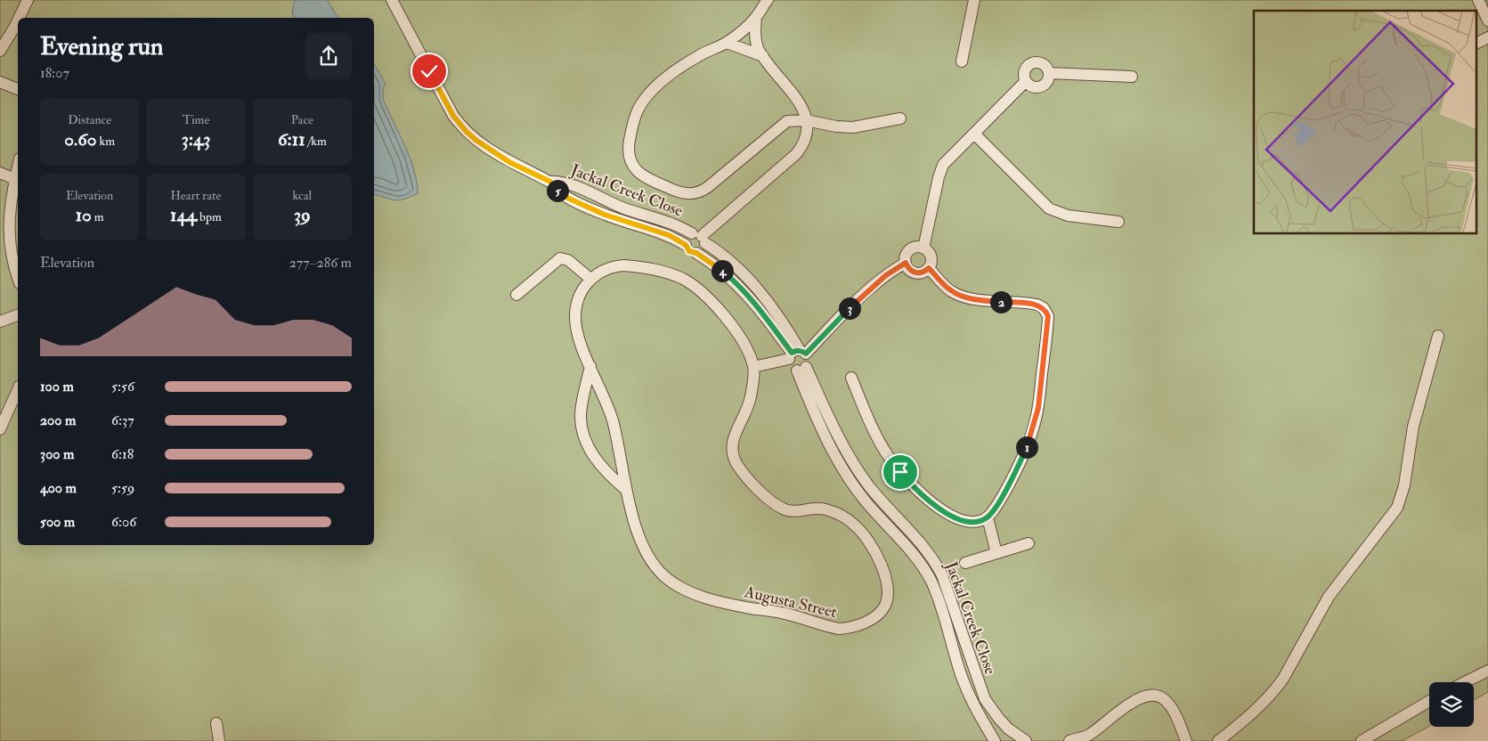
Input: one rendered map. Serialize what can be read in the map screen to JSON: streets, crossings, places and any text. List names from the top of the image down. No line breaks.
{"streets":{"street":["Jackal Creek Close","Augusta Street"]},"page":{"heading":["Evening run","18:07"],"stats":[["Distance","0.60 km"],["Time","3:43"],["Pace","6:11 /km"],["Elevation","10 m"],["Heart rate","144 bpm"],["kcal","39"]],"pins":["5","4","2","3","1"],"chart":["Elevation","277–286 m"],"list":[{"name":"100 m","note":"5:56"},{"name":"200 m","note":"6:37"},{"name":"300 m","note":"6:18"},{"name":"400 m","note":"5:59"},{"name":"500 m","note":"6:06"}]}}
